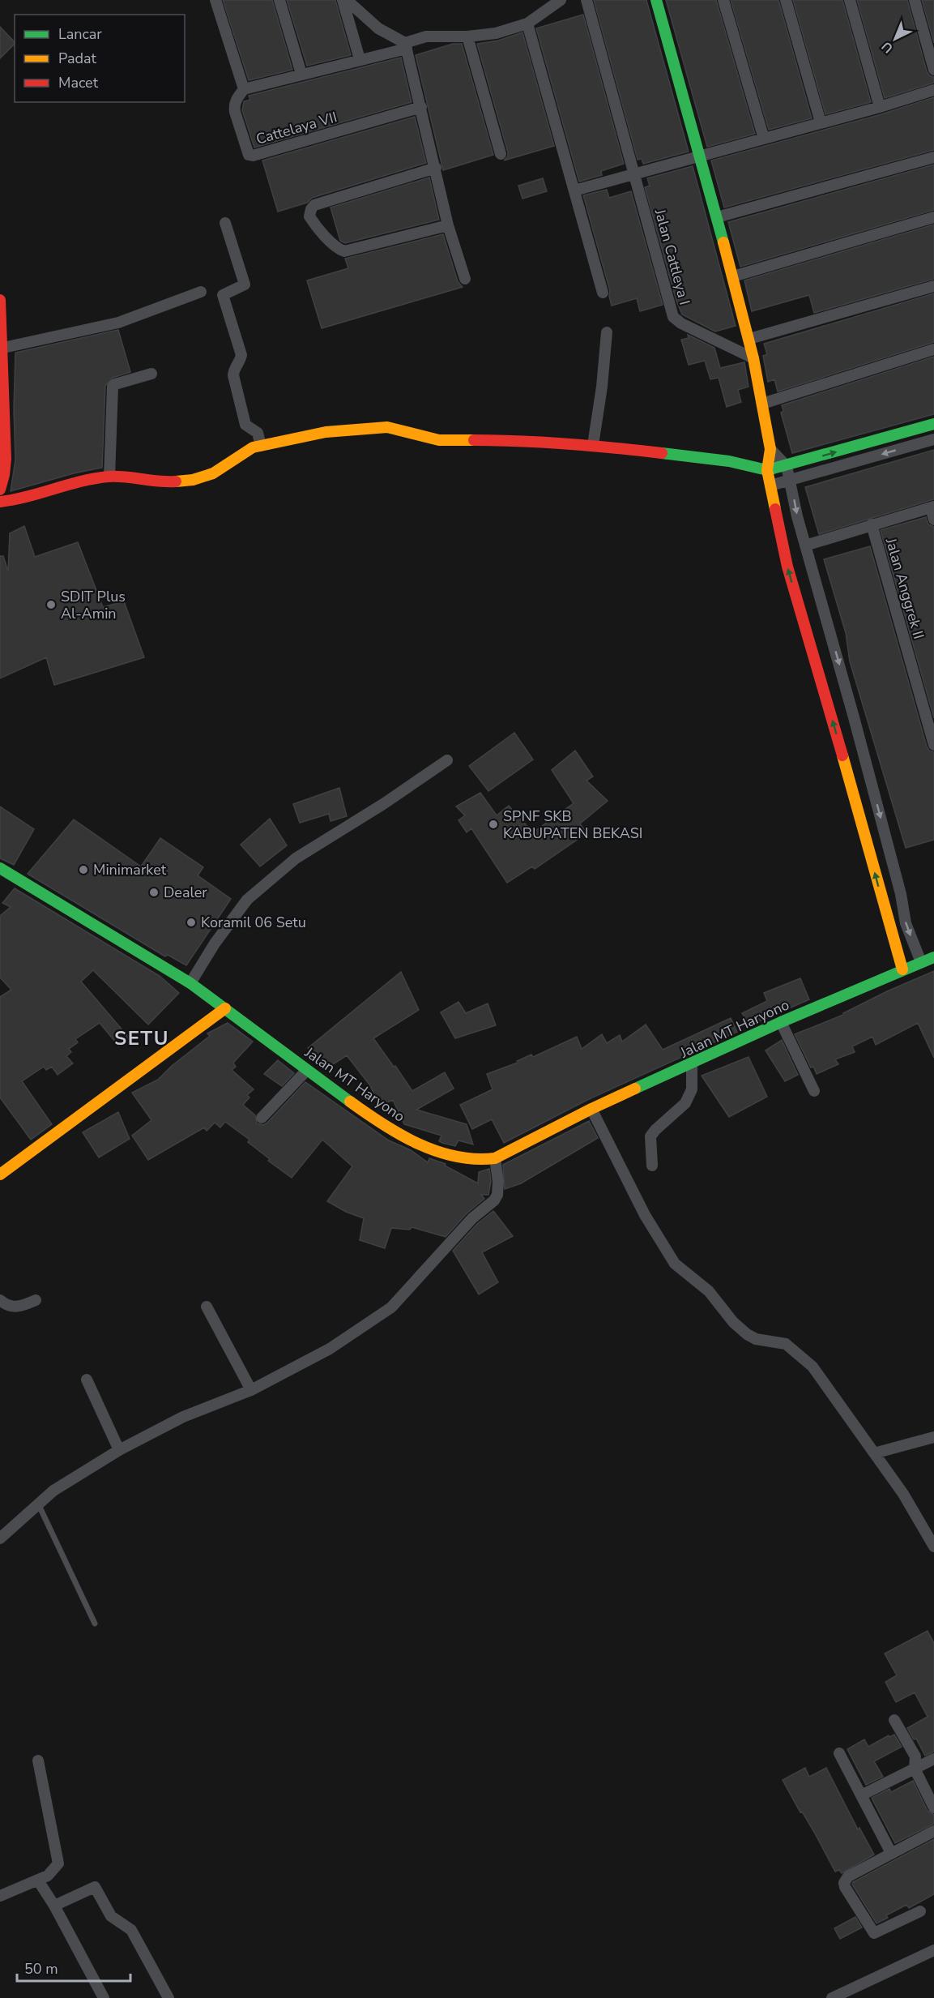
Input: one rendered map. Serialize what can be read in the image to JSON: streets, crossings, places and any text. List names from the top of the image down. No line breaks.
{"streets":{"street":["Cattelaya VII","Jalan Cattleya I","Jalan Anggrek II","Jalan MT Haryono"]},"districts":["SETU"],"places":["SDIT Plus Al-Amin","SPNF SKB KABUPATEN BEKASI","Minimarket","Dealer","Koramil 06 Setu"],"legend":["Lancar","Padat","Macet"],"scale_bar":"50 m","north":"bottom left"}
